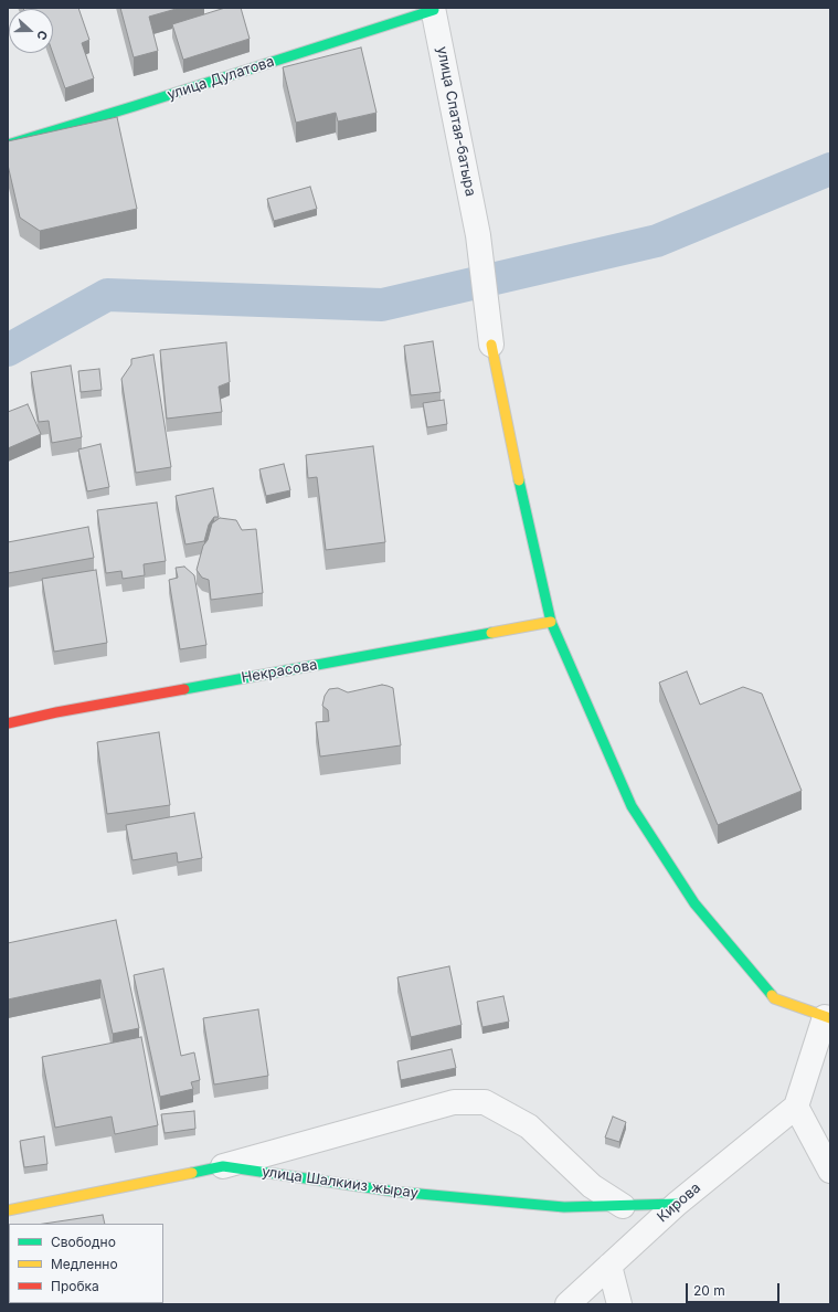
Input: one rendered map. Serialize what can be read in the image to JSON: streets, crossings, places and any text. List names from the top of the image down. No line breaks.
{"streets":{"street":["улица Дулатова","улица Спатая-батыра","Некрасова","улица Шалкииз жырау","Кирова"]},"crossings":[["улица Дулатова","улица Спатая-батыра"],["улица Шалкииз жырау","Кирова"]],"legend":["Свободно","Медленно","Пробка"],"scale_bar":"20 m","north":"right"}
